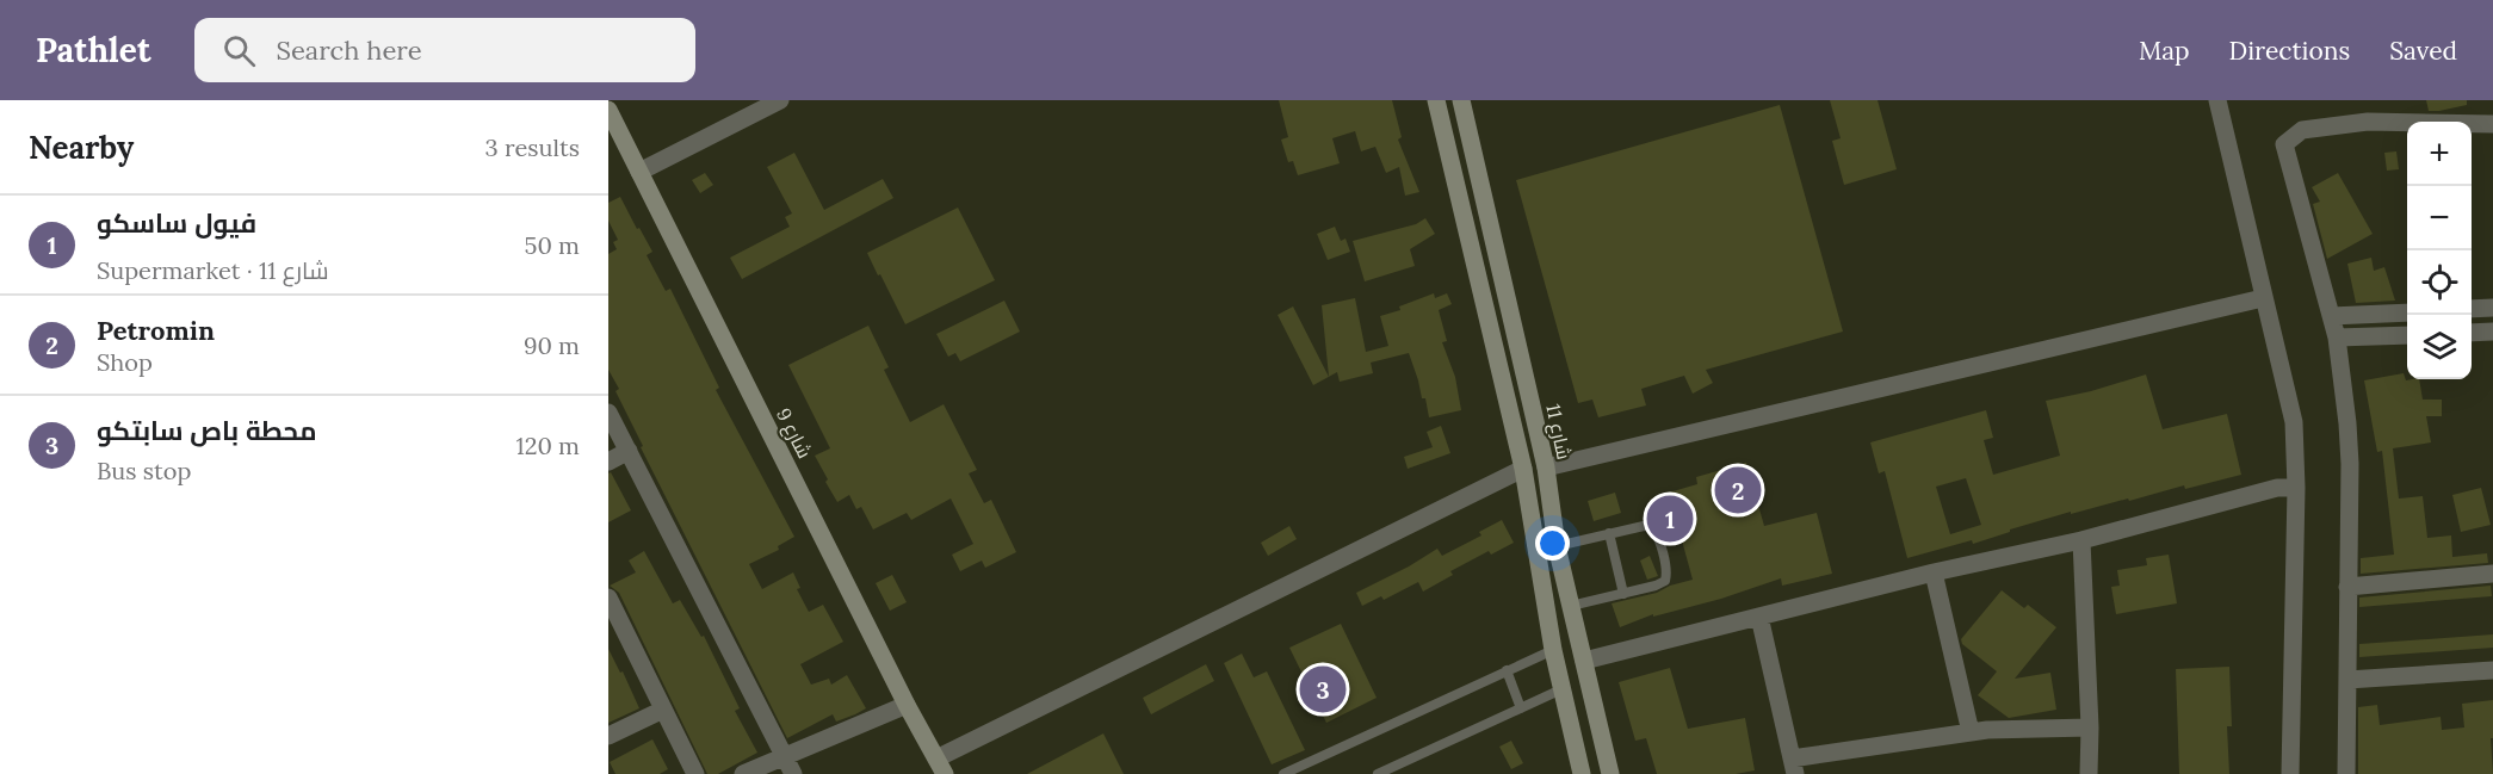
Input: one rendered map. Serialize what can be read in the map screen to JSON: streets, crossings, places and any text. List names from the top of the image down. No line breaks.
{"streets":{"street":["شارع 11","شارع 9"]},"page":{"header":"Pathlet","search":"Search here","nav":["Map","Directions","Saved"],"heading":["Nearby","3 results"],"map_buttons":["+","−"],"list":[{"mark":"1","name":"فيول ساسكو","note":"Supermarket · شارع 11","value":"50 m"},{"mark":"2","name":"Petromin","note":"Shop","value":"90 m"},{"mark":"3","name":"محطة باص سابتكو","note":"Bus stop","value":"120 m"}],"pins":["2","1","3"]}}
